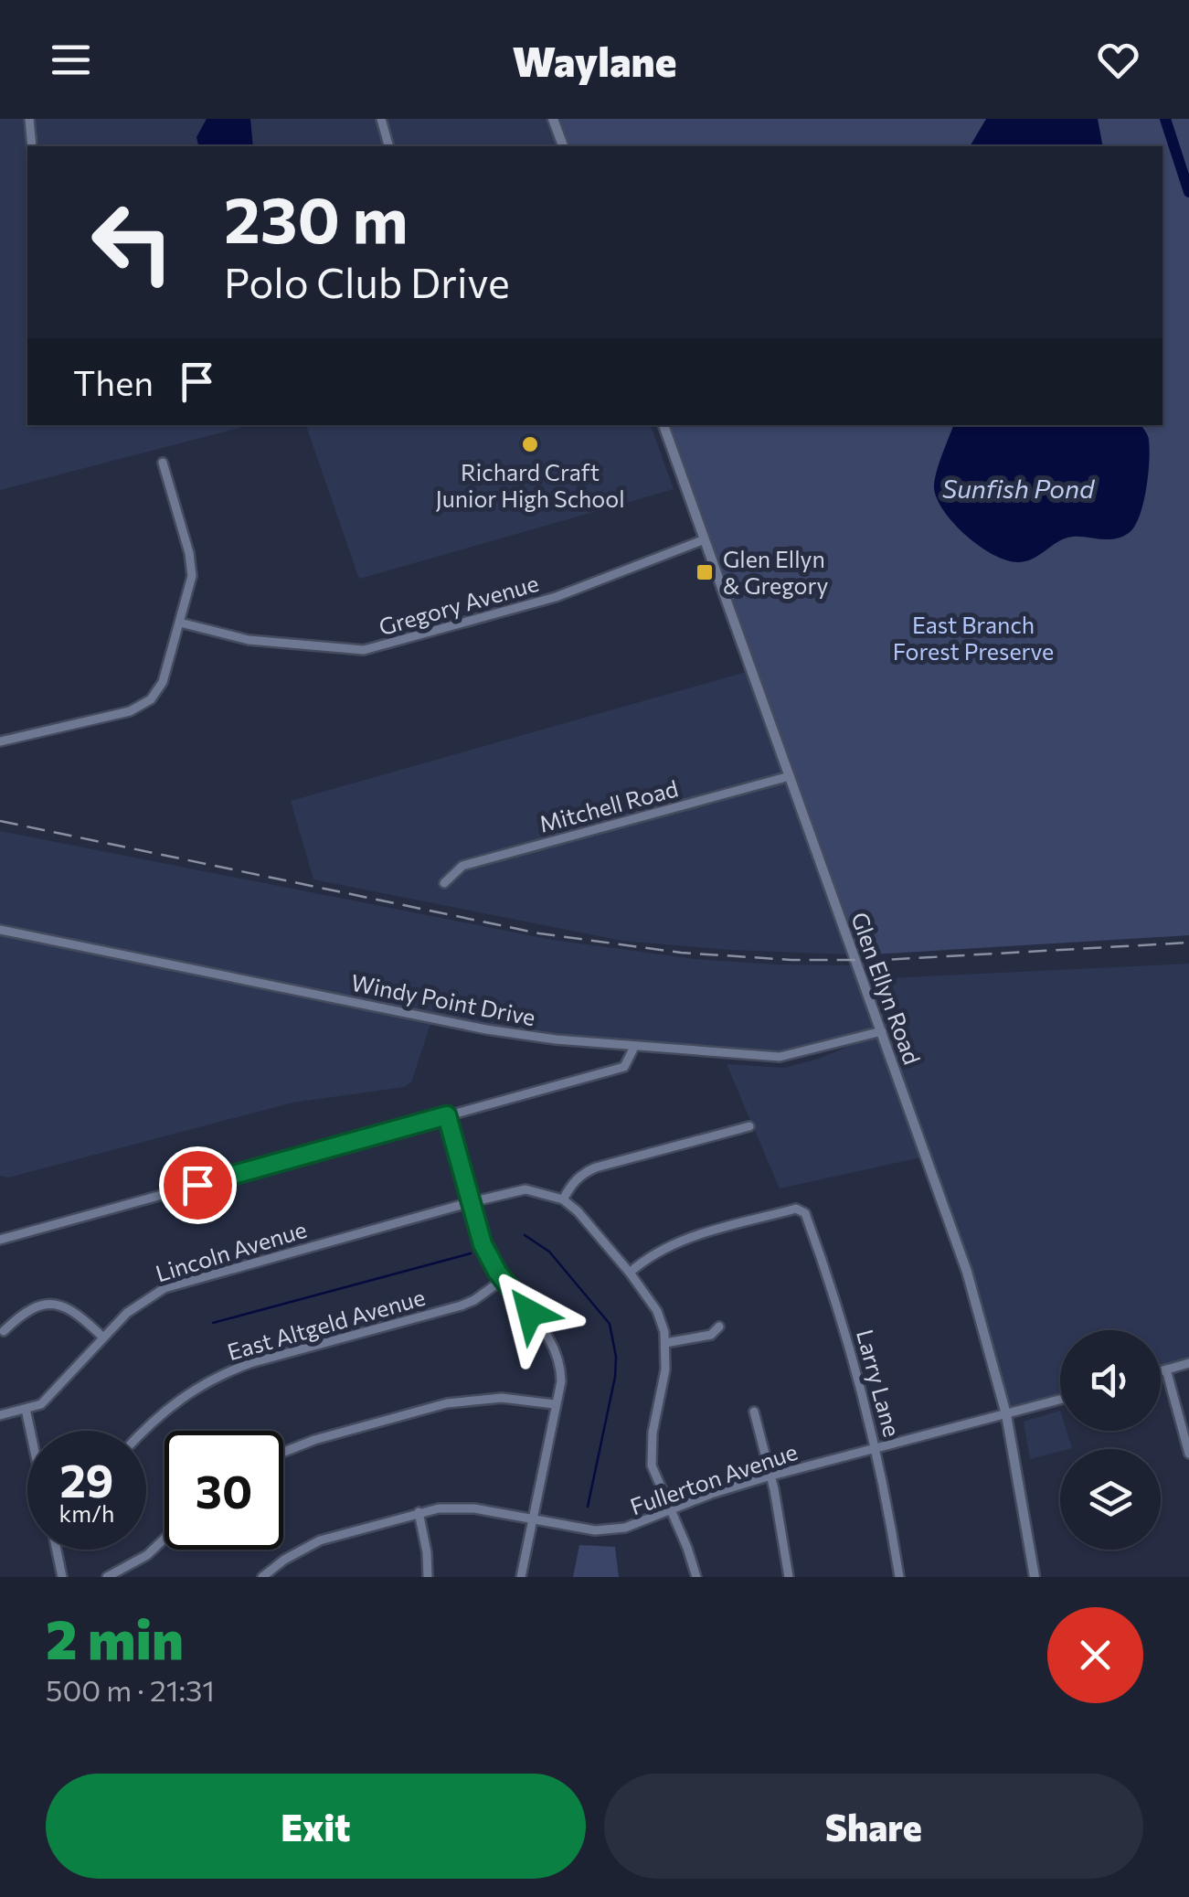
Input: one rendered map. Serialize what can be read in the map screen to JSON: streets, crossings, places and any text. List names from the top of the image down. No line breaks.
{"streets":{"street":["Gregory Avenue","Mitchell Road","Glen Ellyn Road","Windy Point Drive","Lincoln Avenue","East Altgeld Avenue","Larry Lane","Fullerton Avenue"]},"crossings":[["Gregory Avenue","Glen Ellyn Road"],["Mitchell Road","Glen Ellyn Road"],["Glen Ellyn Road","Windy Point Drive"],["Glen Ellyn Road","Fullerton Avenue"],["Larry Lane","Fullerton Avenue"]],"water":["Sunfish Pond"],"parks":["East Branch Forest Preserve"],"places":{"other":["Richard Craft Junior High School"],"transit":["Glen Ellyn & Gregory"]},"page":{"header":"Waylane","turn":["230 m","Polo Club Drive"],"then":"Then","speed":"29 km/h","limit":"30","heading":["2 min","500 m · 21:31"],"buttons":["Exit","Share"]}}
